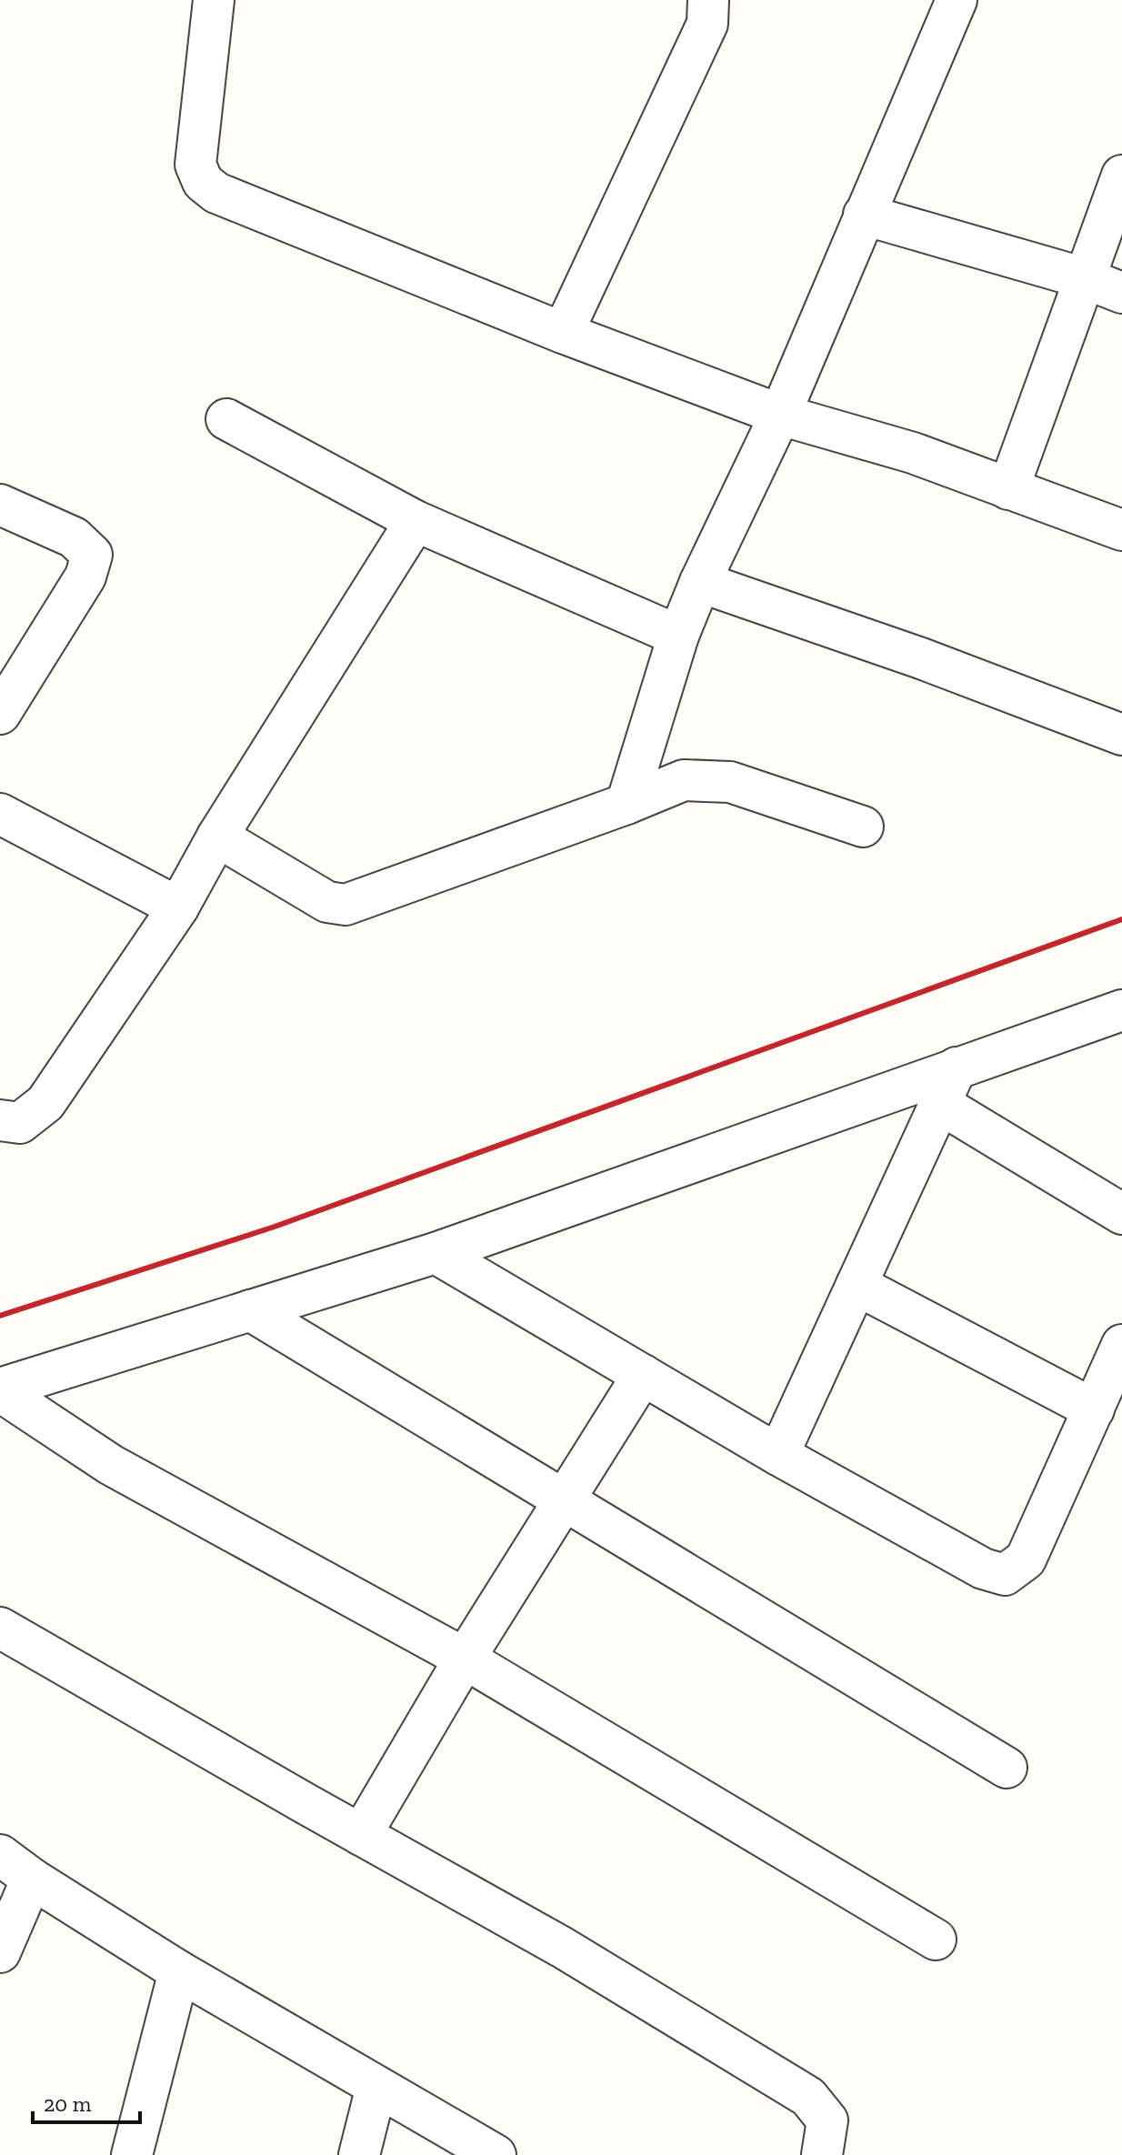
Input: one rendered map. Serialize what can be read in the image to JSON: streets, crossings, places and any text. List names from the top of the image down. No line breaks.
{"scale_bar":"20 m"}
